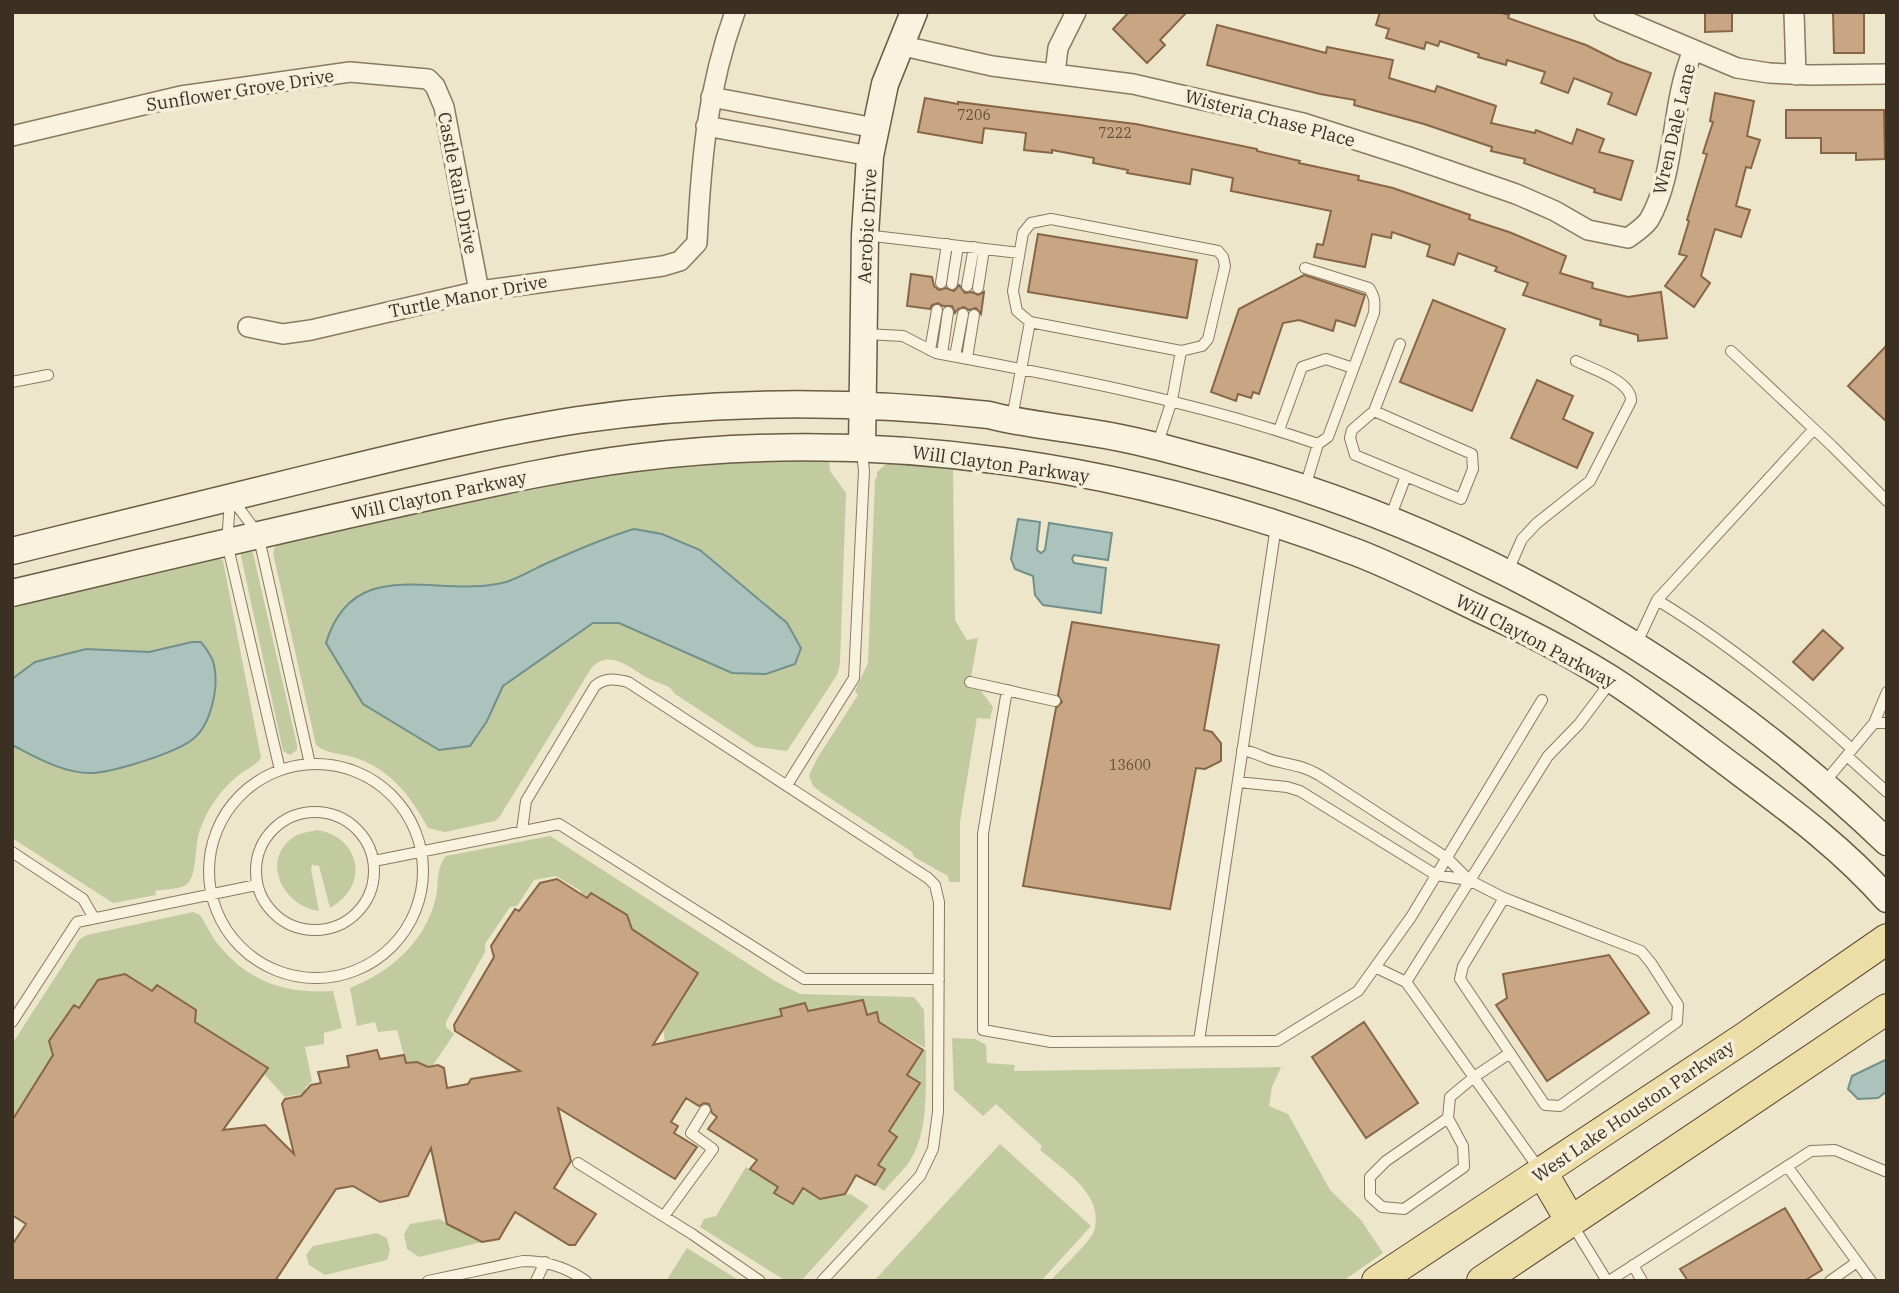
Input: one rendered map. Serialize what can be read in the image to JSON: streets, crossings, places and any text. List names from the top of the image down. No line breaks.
{"streets":{"main road":["Aerobic Drive","Will Clayton Parkway","West Lake Houston Parkway"],"street":["Sunflower Grove Drive","Wisteria Chase Place","Wren Dale Lane","Castle Rain Drive","Turtle Manor Drive"]},"crossings":[["Sunflower Grove Drive","Castle Rain Drive"],["Wisteria Chase Place","Wren Dale Lane"],["Wisteria Chase Place","Aerobic Drive"],["Castle Rain Drive","Turtle Manor Drive"],["Aerobic Drive","Will Clayton Parkway"]],"house_numbers":["7206","7222","13600"]}
